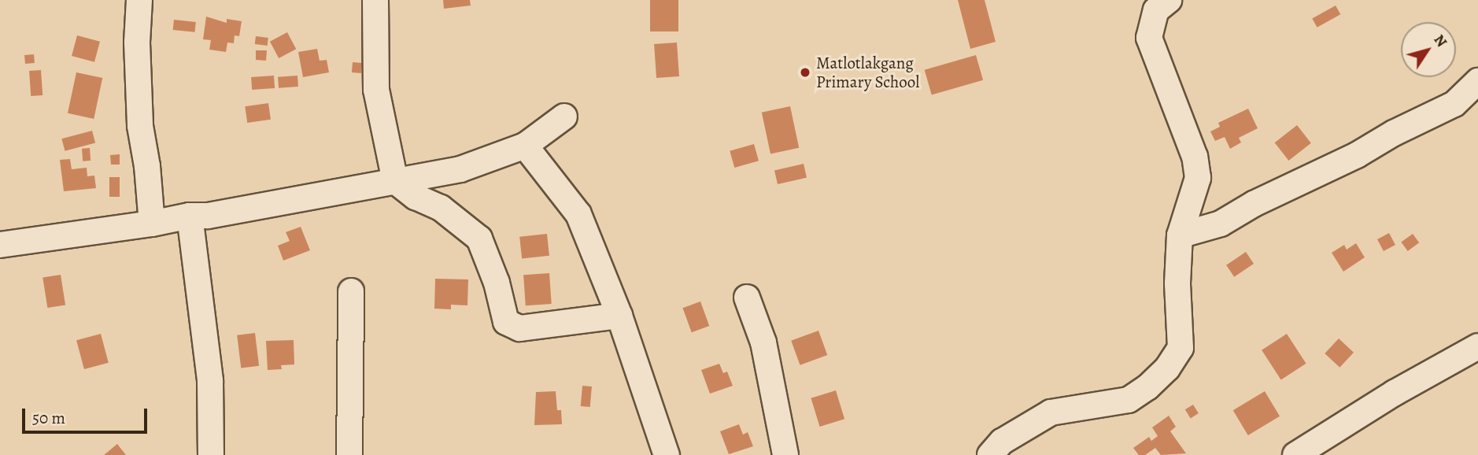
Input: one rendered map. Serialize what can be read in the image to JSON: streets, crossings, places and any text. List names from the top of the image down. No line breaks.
{"places":["Matlotlakgang Primary School"],"scale_bar":"50 m","north":"top right"}
